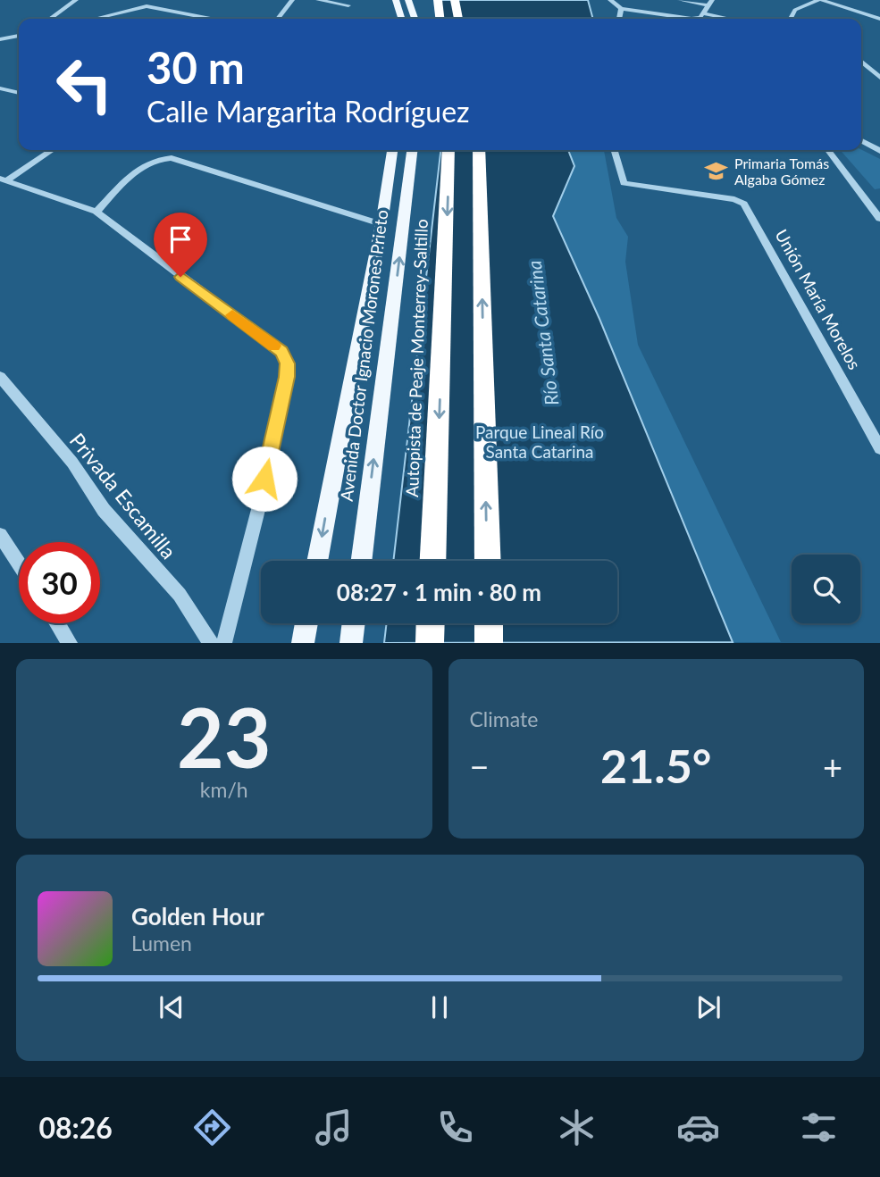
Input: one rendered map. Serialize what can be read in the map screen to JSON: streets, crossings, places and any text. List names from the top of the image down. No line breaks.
{"streets":{"highway":["Autopista de Peaje Monterrey-Saltillo"],"main road":["Avenida Doctor Ignacio Morones Prieto"],"street":["Unión María Morelos","Privada Escamilla"]},"water":["Río Santa Catarina"],"parks":["Parque Lineal Río Santa Catarina"],"places":{"school or university":["Primaria Tomás Algaba Gómez"]},"page":{"turn":["30 m","Calle Margarita Rodríguez"],"limit":"30","trip":"08:27 · 1 min · 80 m","tile":[["23","km/h"],"Climate"],"heat":["−","21.5°","+"],"song":["Golden Hour","Lumen"],"tabs":"08:26"}}
